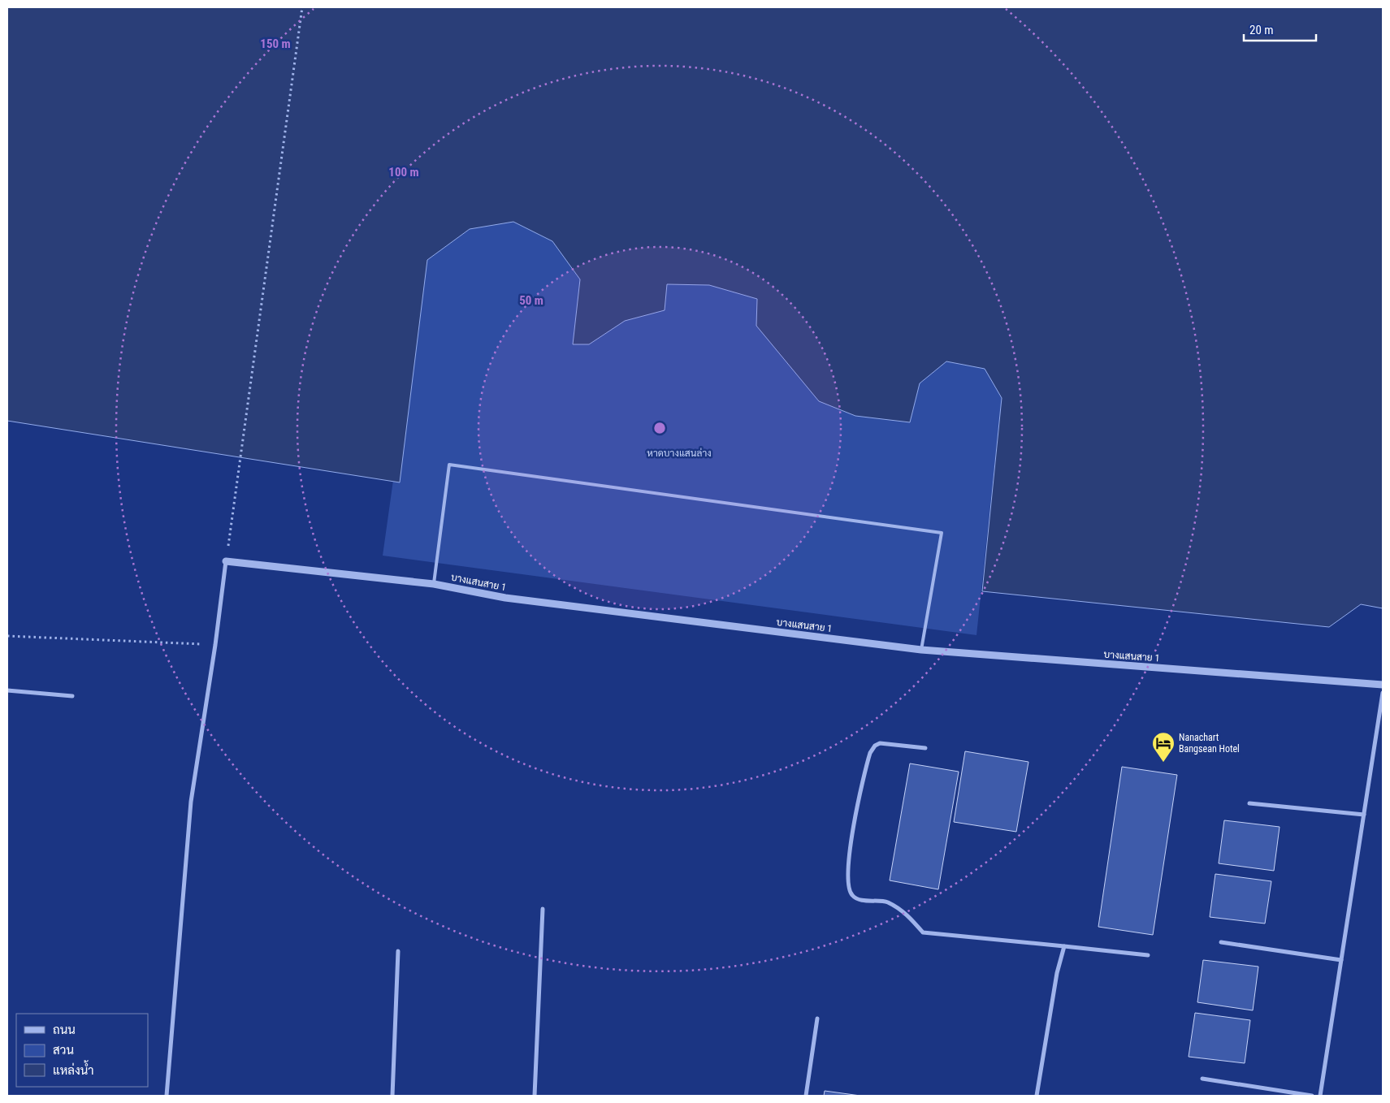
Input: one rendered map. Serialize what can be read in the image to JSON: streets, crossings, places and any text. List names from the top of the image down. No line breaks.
{"streets":{"street":["บางแสนสาย 1"]},"parks":["หาดบางแสนล่าง"],"places":{"hotel":["Nanachart Bangsean Hotel"]},"legend":["ถนน","สวน","แหล่งน้ำ"],"scale_bar":"20 m","rings":["150 m","100 m","50 m"]}
